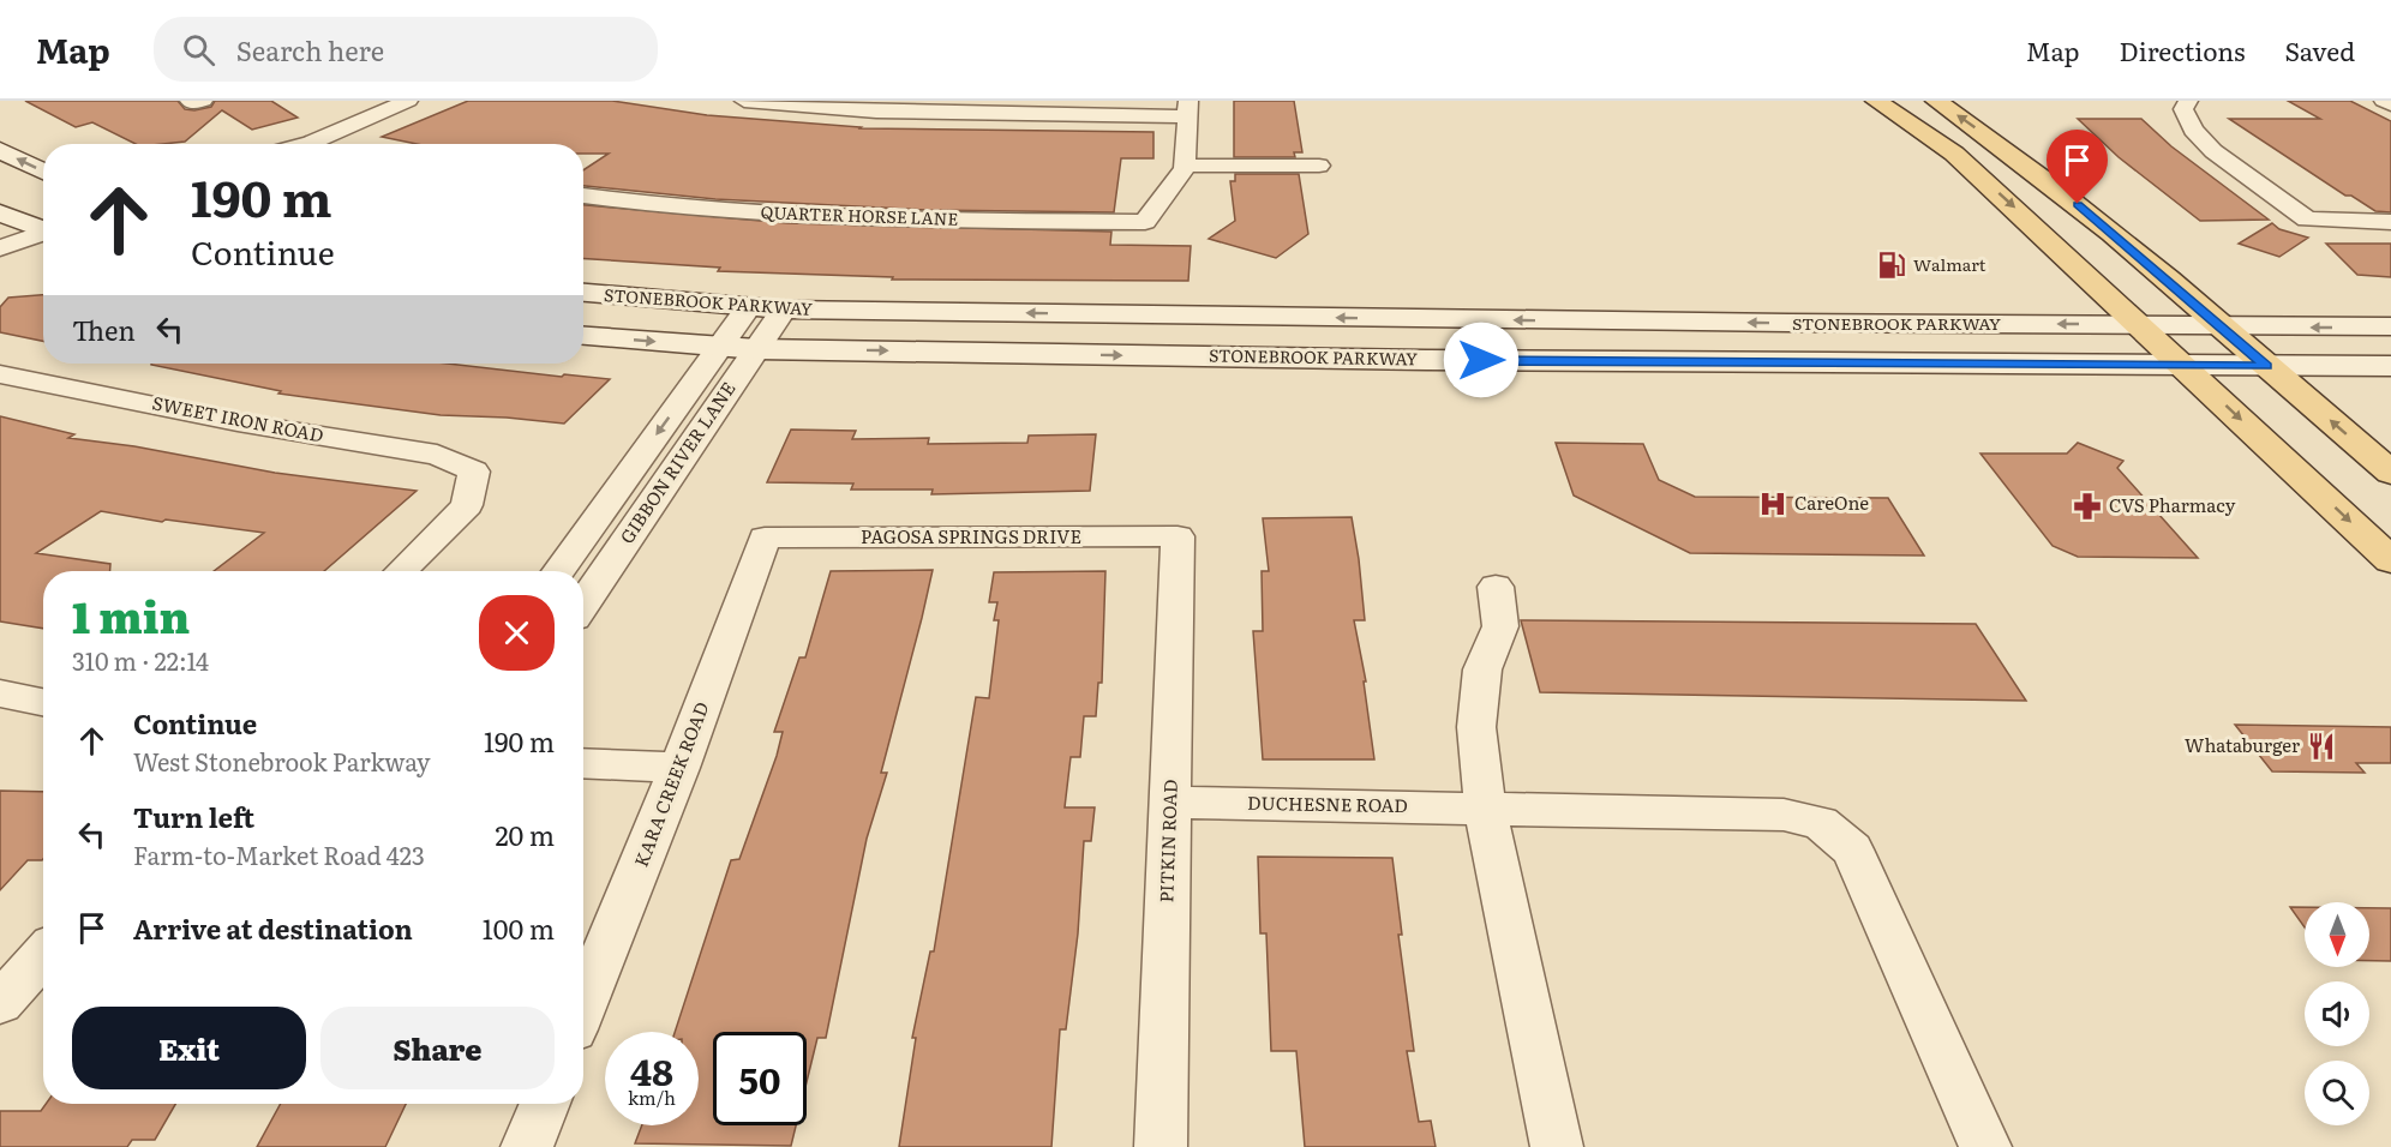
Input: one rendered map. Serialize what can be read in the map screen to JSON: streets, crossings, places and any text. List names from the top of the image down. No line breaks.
{"streets":{"main road":["STONEBROOK PARKWAY"],"street":["QUARTER HORSE LANE","SWEET IRON ROAD","GIBBON RIVER LANE","PAGOSA SPRINGS DRIVE","KARA CREEK ROAD","DUCHESNE ROAD","PITKIN ROAD"]},"crossings":[["STONEBROOK PARKWAY","GIBBON RIVER LANE"],["PAGOSA SPRINGS DRIVE","KARA CREEK ROAD"],["PAGOSA SPRINGS DRIVE","PITKIN ROAD"],["DUCHESNE ROAD","PITKIN ROAD"]],"places":{"fuel station":["Walmart"],"hospital":["CareOne"],"pharmacy":["CVS Pharmacy"],"restaurant":["Whataburger"]},"north":"bottom","page":{"header":"Map","search":"Search here","nav":["Map","Directions","Saved"],"turn":["190 m","Continue"],"then":"Then","heading":["1 min","310 m · 22:14"],"list":[{"name":"Continue","note":"West Stonebrook Parkway","value":"190 m"},{"name":"Turn left","note":"Farm-to-Market Road 423","value":"20 m"},{"name":"Arrive at destination","value":"100 m"}],"buttons":["Exit","Share"],"speed":"48 km/h","limit":"50"}}
